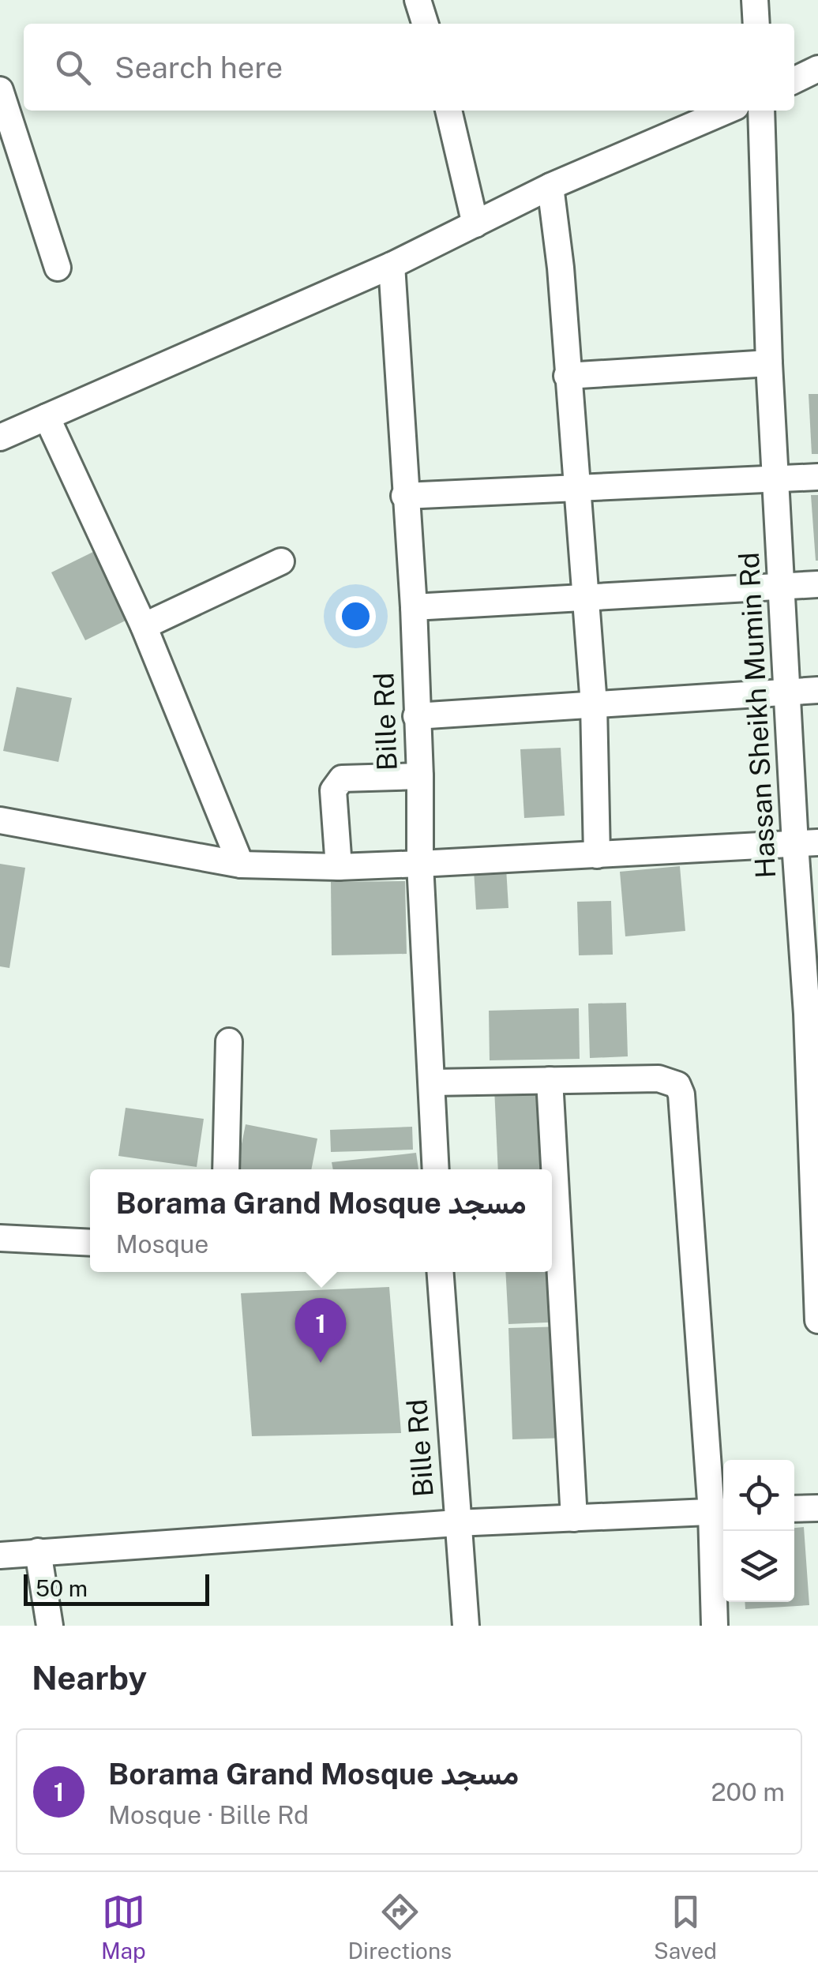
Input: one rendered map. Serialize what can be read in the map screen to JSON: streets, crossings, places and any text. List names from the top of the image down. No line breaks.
{"streets":{"street":["Hassan Sheikh Mumin Rd","Bille Rd"]},"scale_bar":"50 m","page":{"search":"Search here","popup":["Borama Grand Mosque مسجد","Mosque"],"pins":"1","scale":"50 m","heading":"Nearby","list":[{"mark":"1","name":"Borama Grand Mosque مسجد","note":"Mosque · Bille Rd","value":"200 m"}],"nav":["Map","Directions","Saved"]}}
